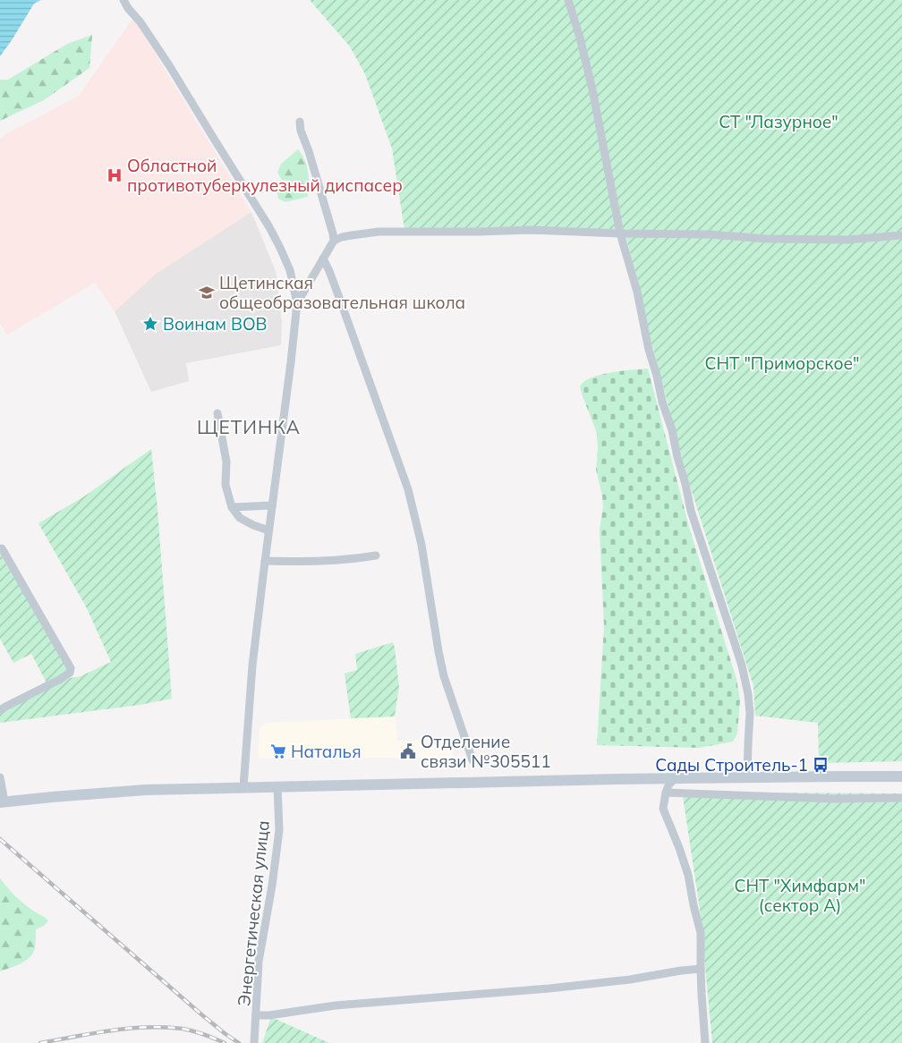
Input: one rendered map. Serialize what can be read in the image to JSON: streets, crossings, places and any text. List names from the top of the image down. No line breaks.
{"streets":{"street":["Энергетическая улица"]},"districts":["ЩЕТИНКА"],"parks":["СТ \"Лазурное\"","СНТ \"Приморское\"","СНТ \"Химфарм\" (сектор А)"],"places":{"hospital":["Областной противотуберкулезный диспасер"],"school or university":["Щетинская общеобразовательная школа"],"place":["Воинам ВОВ"],"supermarket":["Наталья"],"public building":["Отделение связи №305511"],"bus stop":["Сады Строитель-1"]}}
